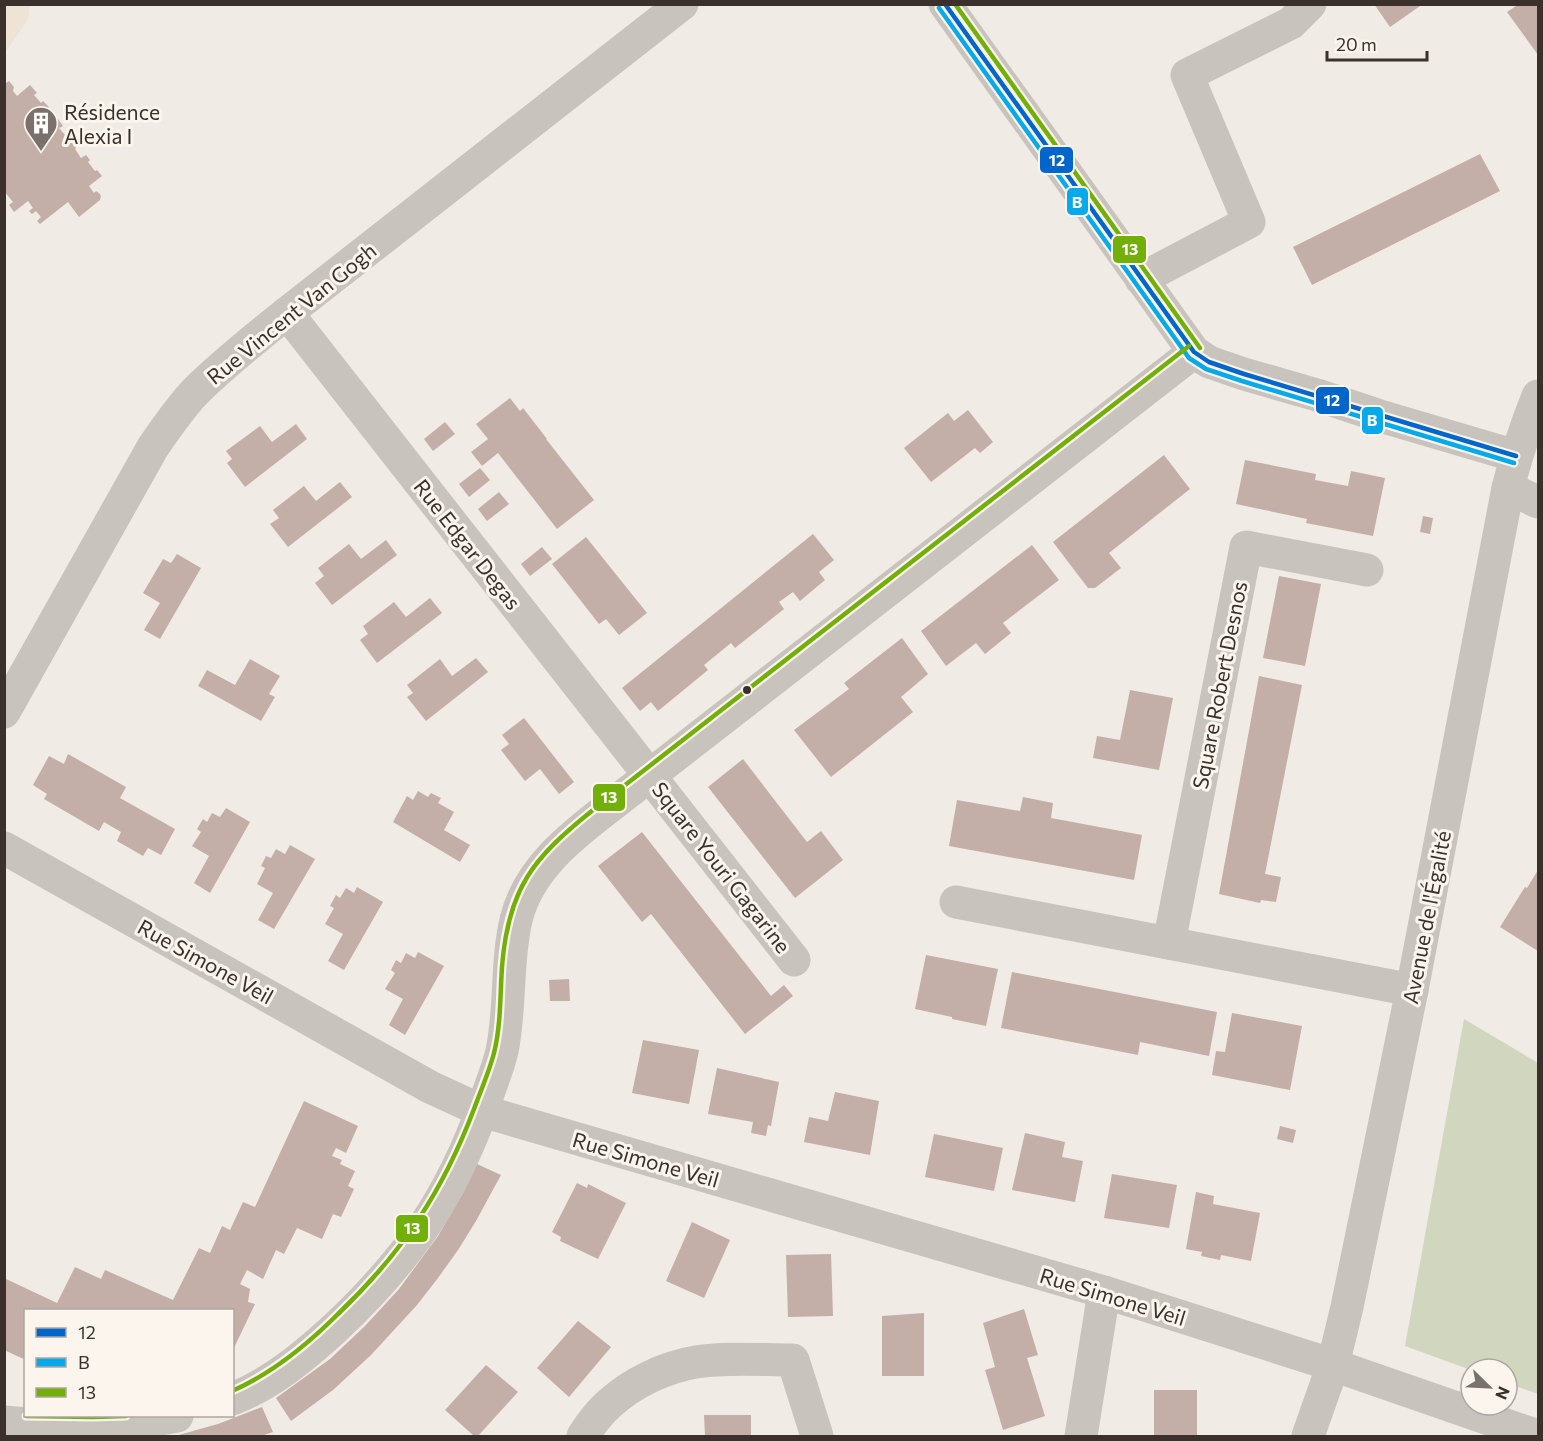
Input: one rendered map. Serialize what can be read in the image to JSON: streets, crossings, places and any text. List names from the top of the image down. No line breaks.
{"streets":{"street":["Rue Vincent Van Gogh","Rue Edgar Degas","Square Robert Desnos","Square Youri Gagarine","Avenue de l'Égalité","Rue Simone Veil"]},"crossings":[["Rue Vincent Van Gogh","Rue Edgar Degas"],["Rue Edgar Degas","Square Youri Gagarine"],["Square Youri Gagarine","Rue Simone Veil"],["Avenue de l'Égalité","Rue Simone Veil"]],"places":{"building":["Résidence Alexia I"]},"lines":["transit line 12","transit line 13","transit line B"],"legend":["12","B","13"],"scale_bar":"20 m","north":"bottom right"}
